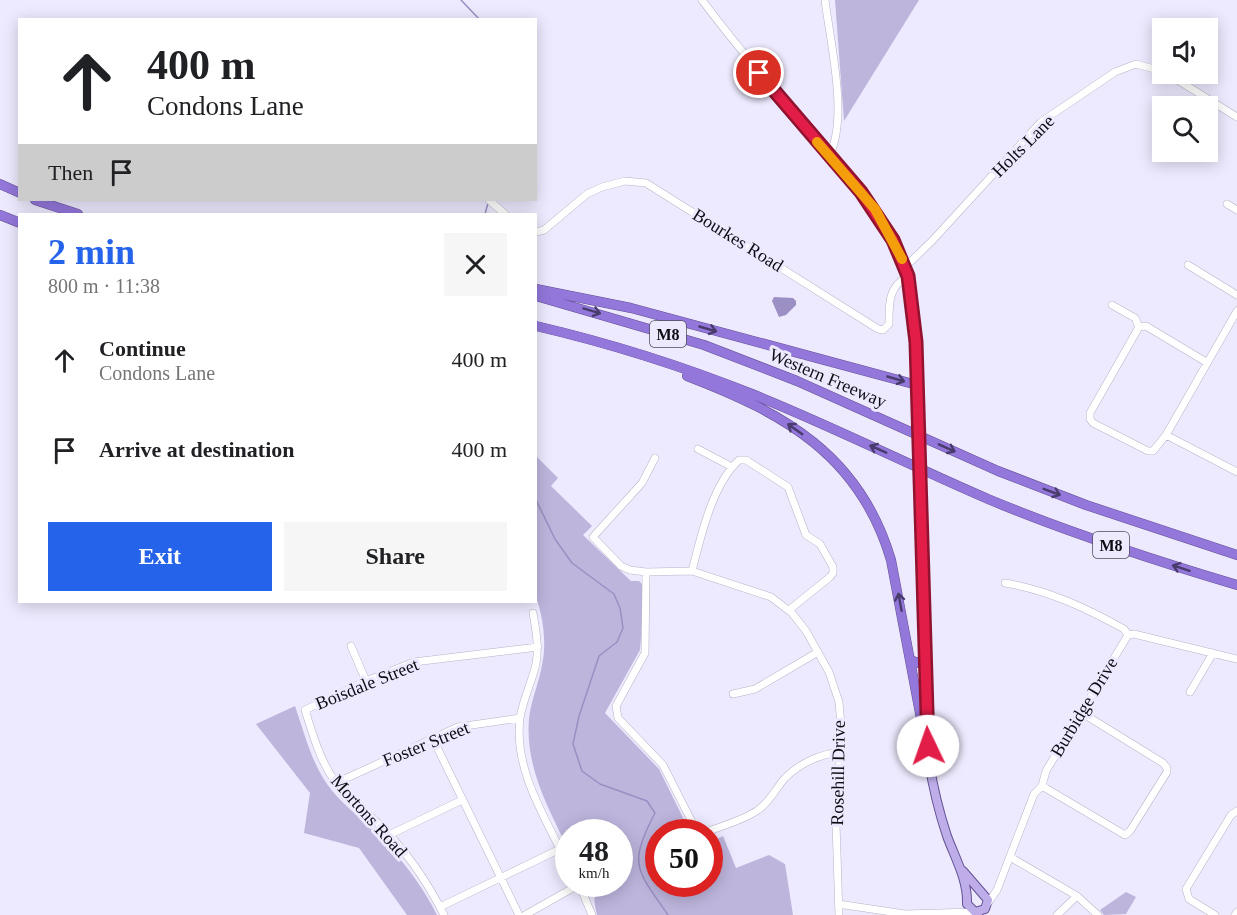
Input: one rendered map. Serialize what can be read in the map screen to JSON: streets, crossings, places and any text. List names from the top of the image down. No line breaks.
{"streets":{"highway":["M8","Western Freeway"],"street":["Holts Lane","Bourkes Road","Boisdale Street","Burbidge Drive","Foster Street","Rosehill Drive","Mortons Road"]},"crossings":[["Boisdale Street","Mortons Road"],["Foster Street","Mortons Road"]],"page":{"turn":["400 m","Condons Lane"],"then":"Then","heading":["2 min","800 m · 11:38"],"list":[{"name":"Continue","note":"Condons Lane","value":"400 m"},{"name":"Arrive at destination","value":"400 m"}],"buttons":["Exit","Share"],"speed":"48 km/h","limit":"50"}}
